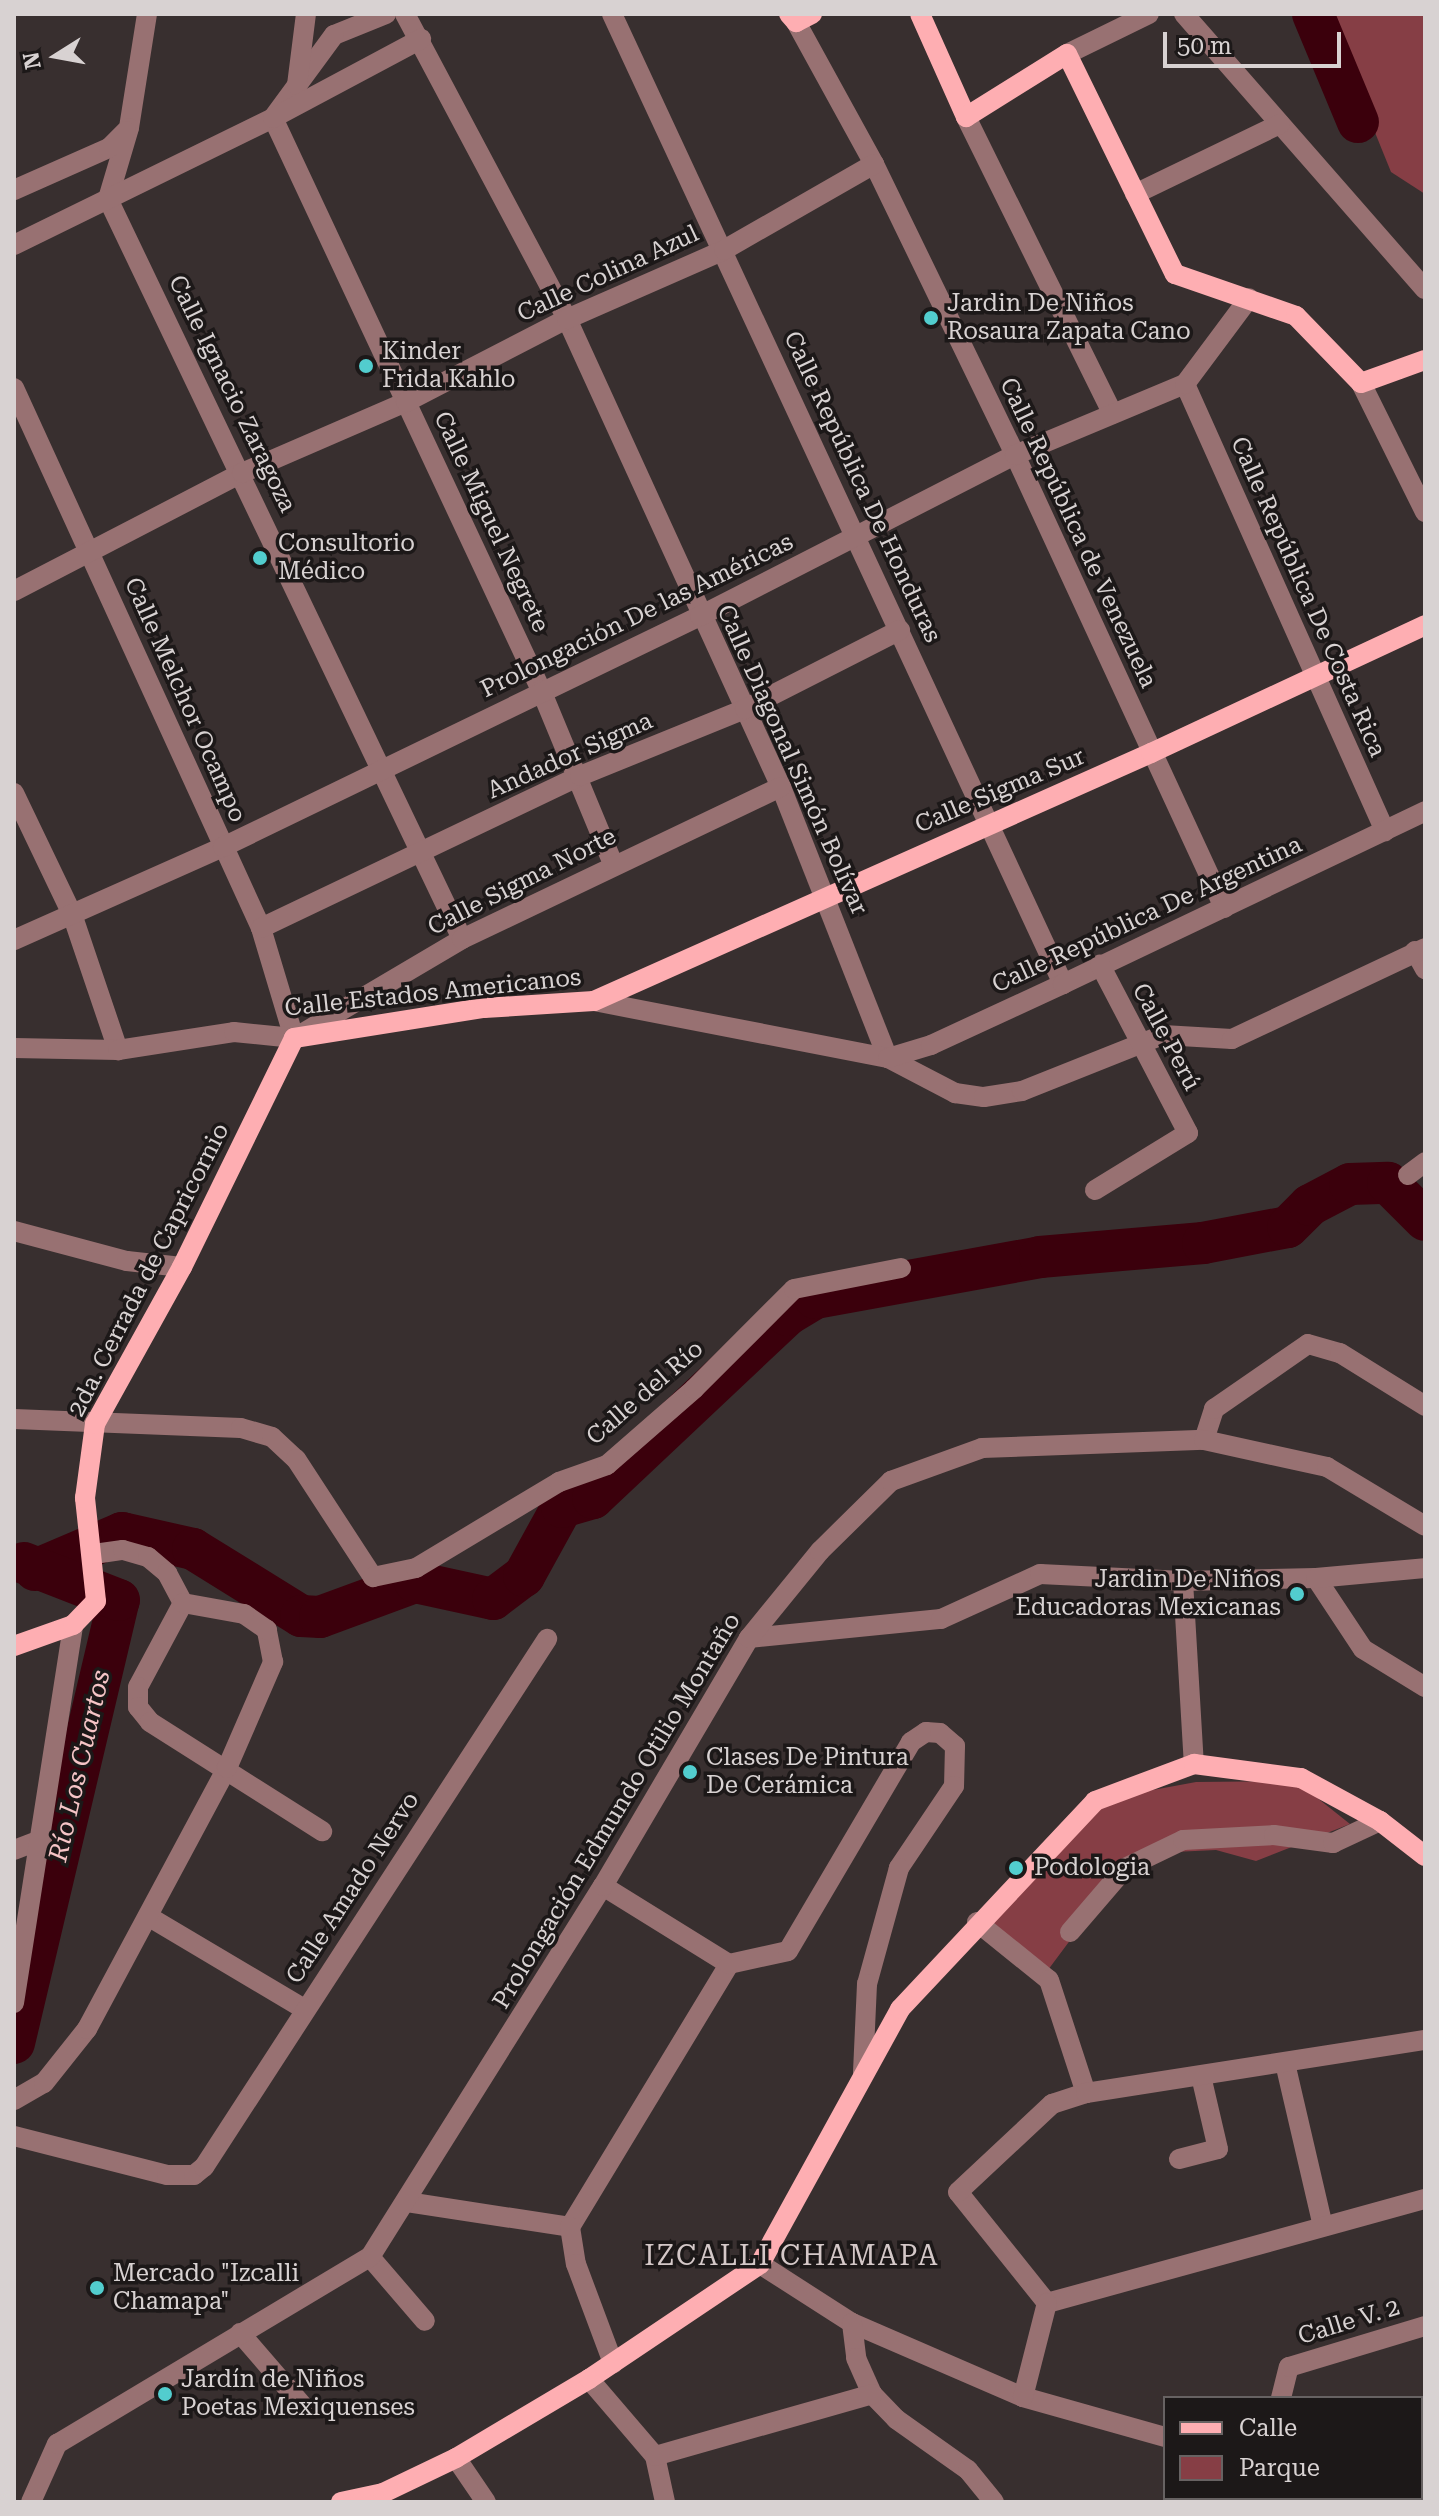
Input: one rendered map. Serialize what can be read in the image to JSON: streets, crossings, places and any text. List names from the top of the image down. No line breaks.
{"streets":{"main road":["Calle Sigma Sur","Calle Estados Americanos","2da. Cerrada de Capricornio"],"street":["Calle Colina Azul","Calle Ignacio Zaragoza","Calle República De Honduras","Calle Miguel Negrete","Calle República de Venezuela","Calle República De Costa Rica","Prolongación De las Américas","Calle Melchor Ocampo","Andador Sigma","Calle Diagonal Simón Bolívar","Calle Sigma Norte","Calle República De Argentina","Calle Perú","Calle del Río","Prolongación Edmundo Otilio Montaño","Calle Amado Nervo","Calle V. 2"]},"crossings":[["Calle Colina Azul","Calle Ignacio Zaragoza"],["Calle Colina Azul","Calle República De Honduras"],["Calle Colina Azul","Calle Miguel Negrete"],["Calle Colina Azul","Calle República de Venezuela"],["Calle Colina Azul","Calle Melchor Ocampo"],["Calle Colina Azul","Calle Diagonal Simón Bolívar"],["Calle Ignacio Zaragoza","Prolongación De las Américas"],["Calle Ignacio Zaragoza","Andador Sigma"],["Calle Ignacio Zaragoza","Calle Sigma Norte"],["Calle República De Honduras","Prolongación De las Américas"],["Calle República De Honduras","Andador Sigma"],["Calle República De Honduras","Calle Sigma Sur"],["Calle República De Honduras","Calle República De Argentina"],["Calle Miguel Negrete","Prolongación De las Américas"],["Calle Miguel Negrete","Andador Sigma"],["Calle Miguel Negrete","Calle Sigma Norte"],["Calle República de Venezuela","Prolongación De las Américas"],["Calle República de Venezuela","Calle Sigma Sur"],["Calle República de Venezuela","Calle República De Argentina"],["Calle República De Costa Rica","Prolongación De las Américas"],["Calle República De Costa Rica","Calle Sigma Sur"],["Calle República De Costa Rica","Calle República De Argentina"],["Prolongación De las Américas","Calle Melchor Ocampo"],["Prolongación De las Américas","Calle Diagonal Simón Bolívar"],["Calle Melchor Ocampo","Andador Sigma"],["Calle Melchor Ocampo","Calle Sigma Norte"],["Calle Melchor Ocampo","Calle Estados Americanos"],["Calle Melchor Ocampo","2da. Cerrada de Capricornio"],["Andador Sigma","Calle Diagonal Simón Bolívar"],["Calle Diagonal Simón Bolívar","Calle Sigma Sur"],["Calle Diagonal Simón Bolívar","Calle Sigma Norte"],["Calle Diagonal Simón Bolívar","Calle República De Argentina"],["Calle Diagonal Simón Bolívar","Calle Estados Americanos"],["Calle Sigma Sur","Calle Estados Americanos"],["Calle Sigma Norte","Calle Estados Americanos"],["Calle Sigma Norte","2da. Cerrada de Capricornio"],["Calle República De Argentina","Calle Estados Americanos"],["Calle República De Argentina","Calle Perú"],["Calle Estados Americanos","Calle Perú"],["Calle Estados Americanos","2da. Cerrada de Capricornio"],["2da. Cerrada de Capricornio","Calle del Río"]],"districts":["IZCALLI CHAMAPA"],"water":["Río Los Cuartos"],"places":["Jardin De Niños Rosaura Zapata Cano","Kinder Frida Kahlo","Consultorio Médico","Jardin De Niños Educadoras Mexicanas","Clases De Pintura De Cerámica","Podologia","Mercado \"Izcalli Chamapa\"","Jardín de Niños Poetas Mexiquenses"],"legend":["Calle","Parque"],"scale_bar":"50 m","north":"left"}
